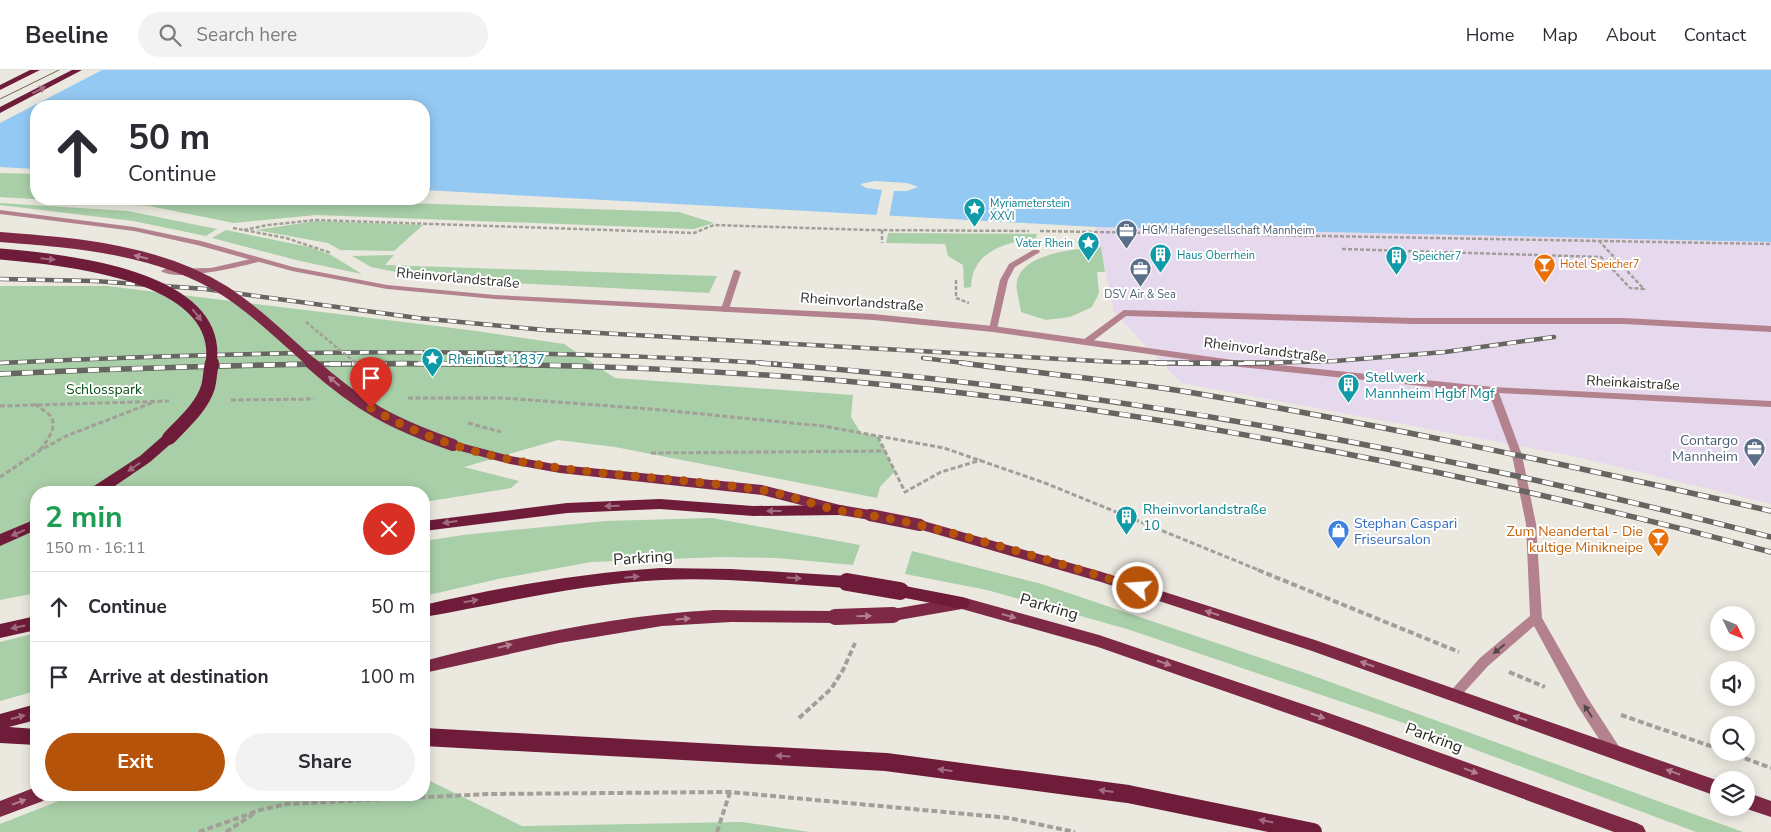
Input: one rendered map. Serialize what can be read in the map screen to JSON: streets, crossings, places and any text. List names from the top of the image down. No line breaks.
{"streets":{"highway":["Parkring"],"street":["Rheinvorlandstraße","Rheinkaistraße"]},"crossings":[["Rheinvorlandstraße","Rheinkaistraße"]],"parks":["Schlosspark"],"places":{"place":["Myriameterstein XXVI","Vater Rhein","Rheinlust 1837"],"office":["HGM Hafengesellschaft Mannheim","DSV Air & Sea","Contargo Mannheim"],"building":["Haus Oberrhein","Speicher7","Stellwerk Mannheim Hgbf Mgf","Rheinvorlandstraße 10"],"bar":["Hotel Speicher7","Zum Neandertal - Die kultige Minikneipe"],"shop":["Stephan Caspari Friseursalon"]},"north":"bottom right","page":{"header":"Beeline","search":"Search here","nav":["Home","Map","About","Contact"],"turn":["50 m","Continue"],"heading":["2 min","150 m · 16:11"],"list":[{"name":"Continue","value":"50 m"},{"name":"Arrive at destination","value":"100 m"}],"buttons":["Exit","Share"]}}
